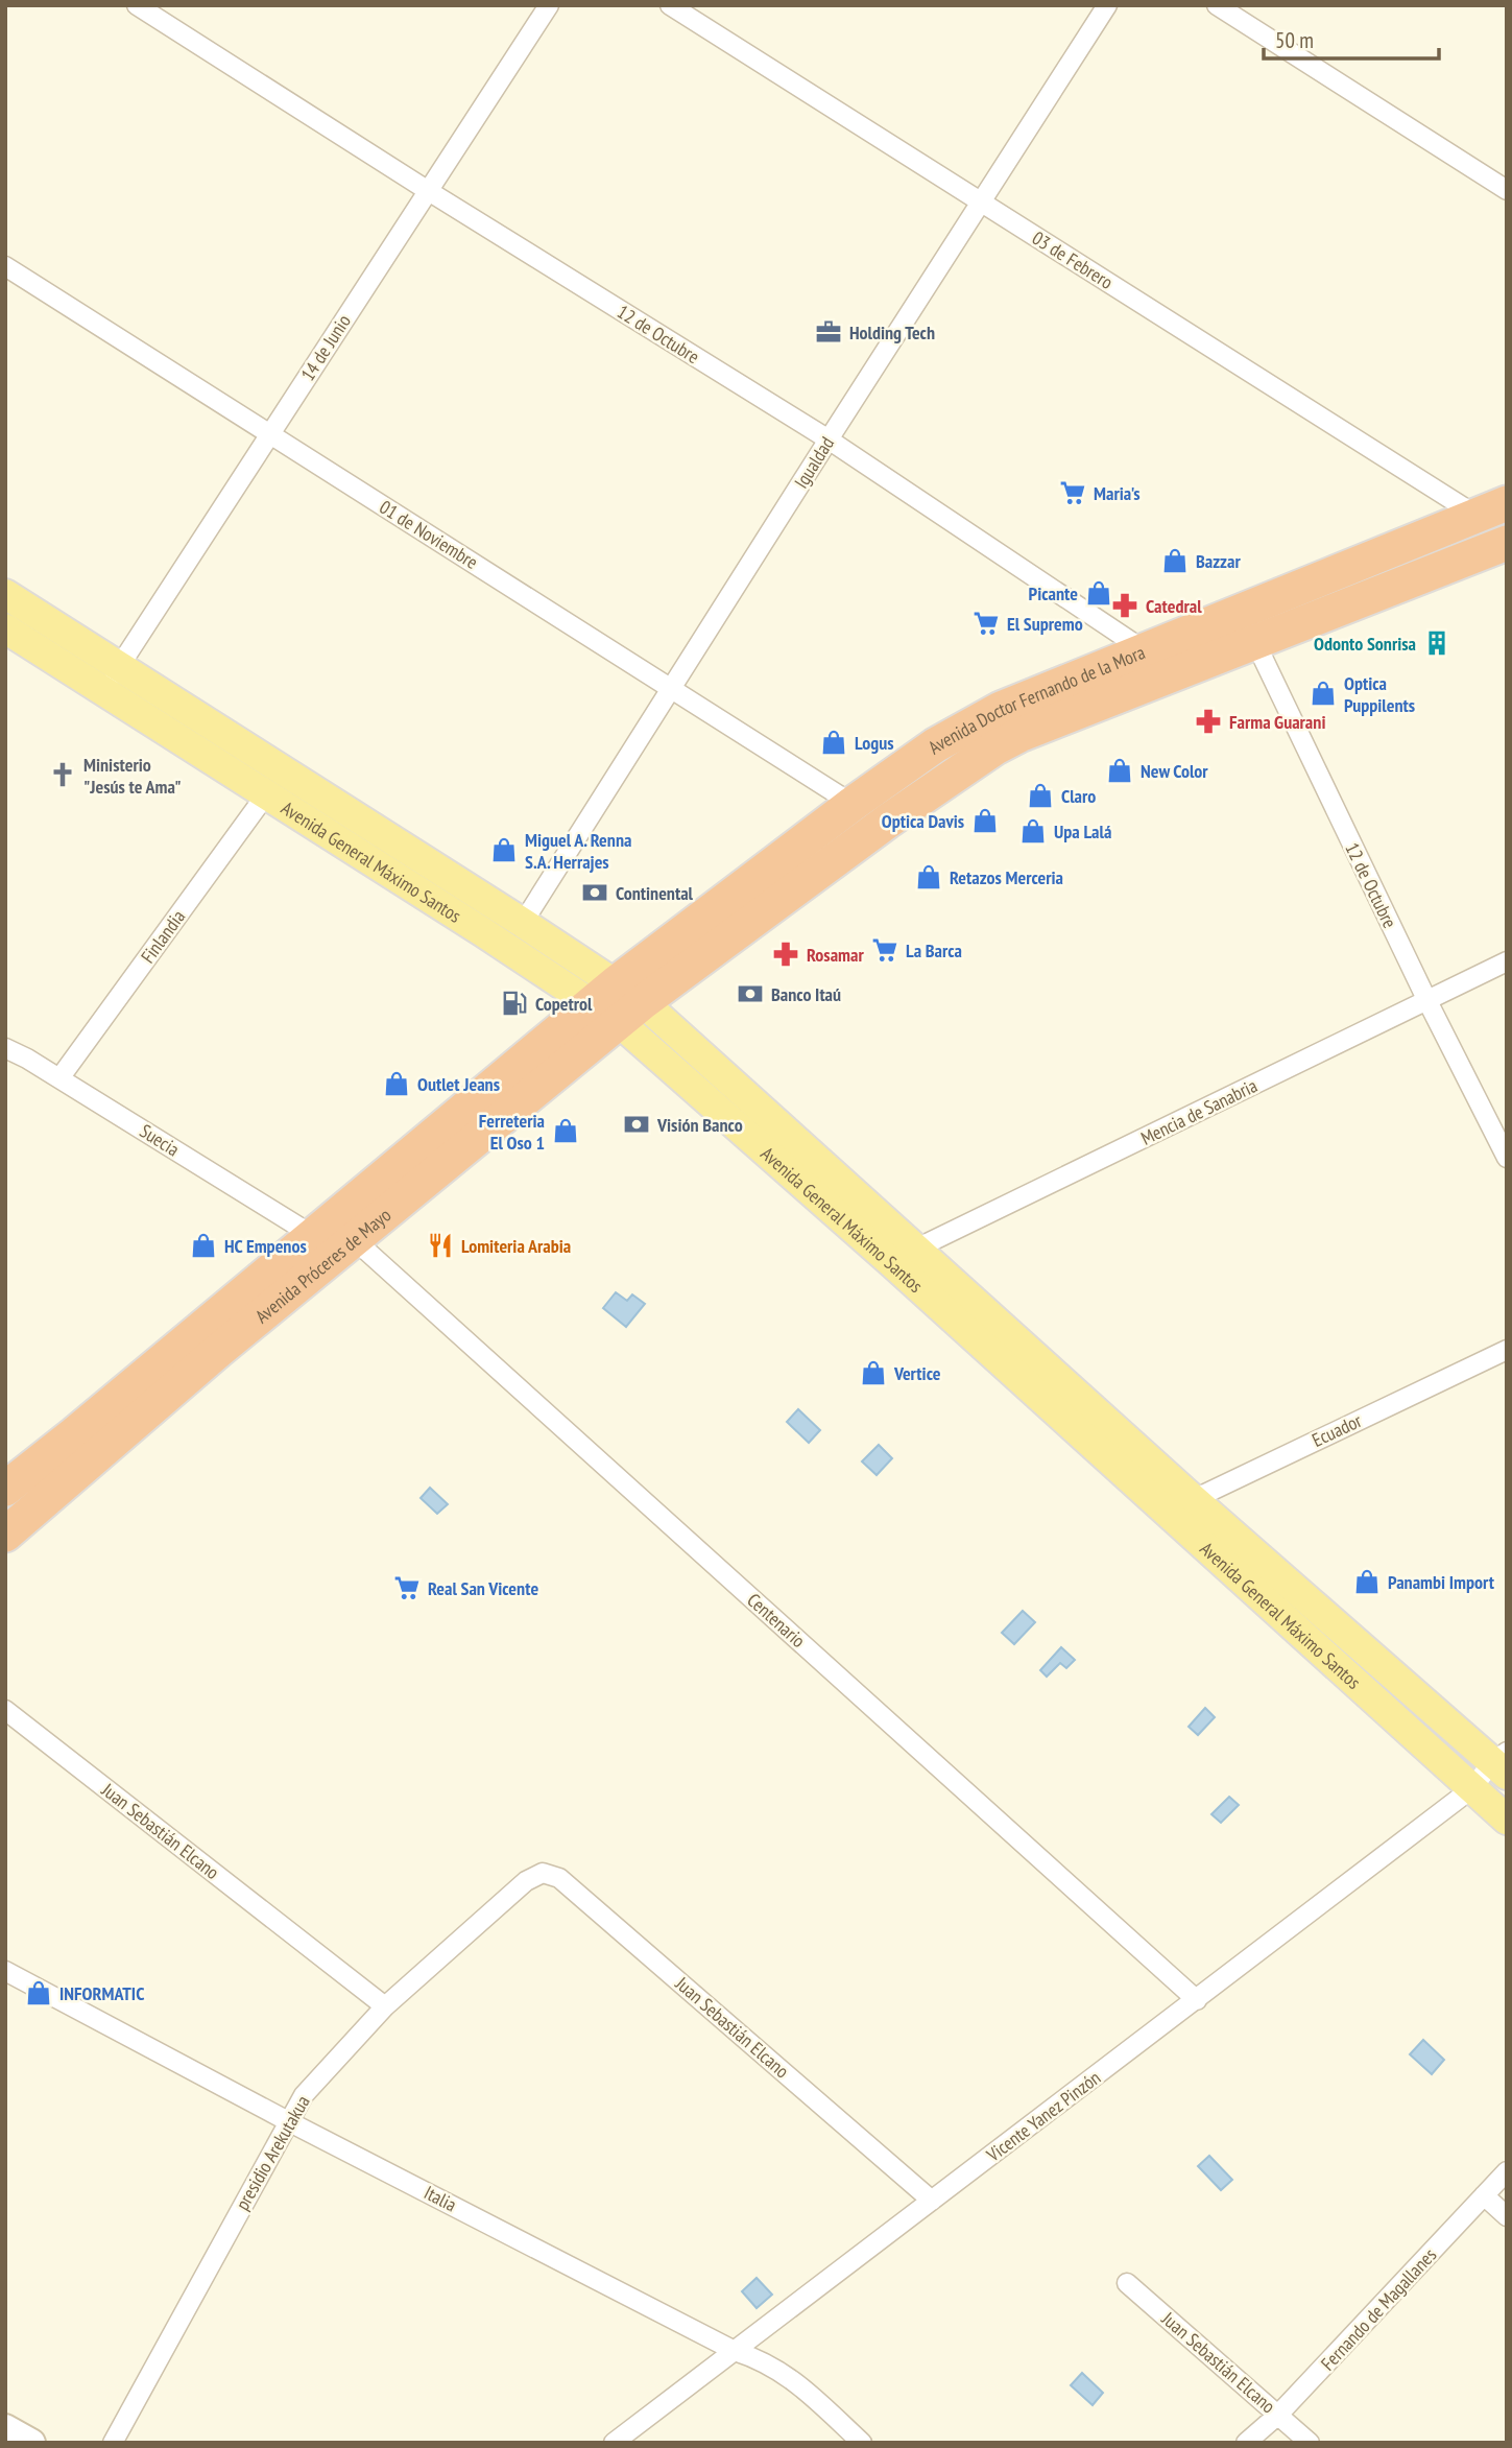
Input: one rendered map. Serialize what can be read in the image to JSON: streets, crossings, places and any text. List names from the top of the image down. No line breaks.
{"streets":{"highway":["Avenida Doctor Fernando de la Mora","Avenida Próceres de Mayo"],"main road":["Avenida General Máximo Santos"],"street":["03 de Febrero","12 de Octubre","14 de Junio","Igualdad","01 de Noviembre","Finlandia","Mencia de Sanabria","Suecia","Ecuador","Centenario","Juan Sebastián Elcano","Vicente Yanez Pinzón","presidio Arekutakua","Italia","Fernando de Magallanes"]},"crossings":[["03 de Febrero","Igualdad"],["03 de Febrero","Avenida Doctor Fernando de la Mora"],["12 de Octubre","14 de Junio"],["12 de Octubre","Igualdad"],["12 de Octubre","Avenida Doctor Fernando de la Mora"],["12 de Octubre","Mencia de Sanabria"],["14 de Junio","01 de Noviembre"],["14 de Junio","Avenida General Máximo Santos"],["Igualdad","01 de Noviembre"],["Igualdad","Avenida General Máximo Santos"],["01 de Noviembre","Avenida Doctor Fernando de la Mora"],["Avenida Doctor Fernando de la Mora","Avenida General Máximo Santos"],["Avenida Doctor Fernando de la Mora","Avenida Próceres de Mayo"],["Avenida General Máximo Santos","Finlandia"],["Avenida General Máximo Santos","Mencia de Sanabria"],["Avenida General Máximo Santos","Avenida Próceres de Mayo"],["Avenida General Máximo Santos","Ecuador"],["Avenida General Máximo Santos","Vicente Yanez Pinzón"],["Finlandia","Suecia"],["Suecia","Avenida Próceres de Mayo"],["Avenida Próceres de Mayo","Centenario"],["Centenario","Vicente Yanez Pinzón"],["Juan Sebastián Elcano","Vicente Yanez Pinzón"],["Juan Sebastián Elcano","presidio Arekutakua"],["Juan Sebastián Elcano","Fernando de Magallanes"],["Vicente Yanez Pinzón","Italia"],["presidio Arekutakua","Italia"]],"places":{"office":["Holding Tech"],"supermarket":["Maria's","El Supremo","La Barca","Real San Vicente"],"shop":["Bazzar","Picante","Optica Puppilents","Logus","New Color","Claro","Optica Davis","Upa Lalá","Miguel A. Renna S.A. Herrajes","Retazos Merceria","Outlet Jeans","Ferreteria El Oso 1","HC Empenos","Vertice","Panambi Import","INFORMATIC"],"pharmacy":["Catedral","Farma Guarani","Rosamar"],"building":["Odonto Sonrisa"],"church":["Ministerio \"Jesús te Ama\""],"bank":["Continental","Banco Itaú","Visión Banco"],"fuel station":["Copetrol"],"restaurant":["Lomiteria Arabia"]},"scale_bar":"50 m"}
